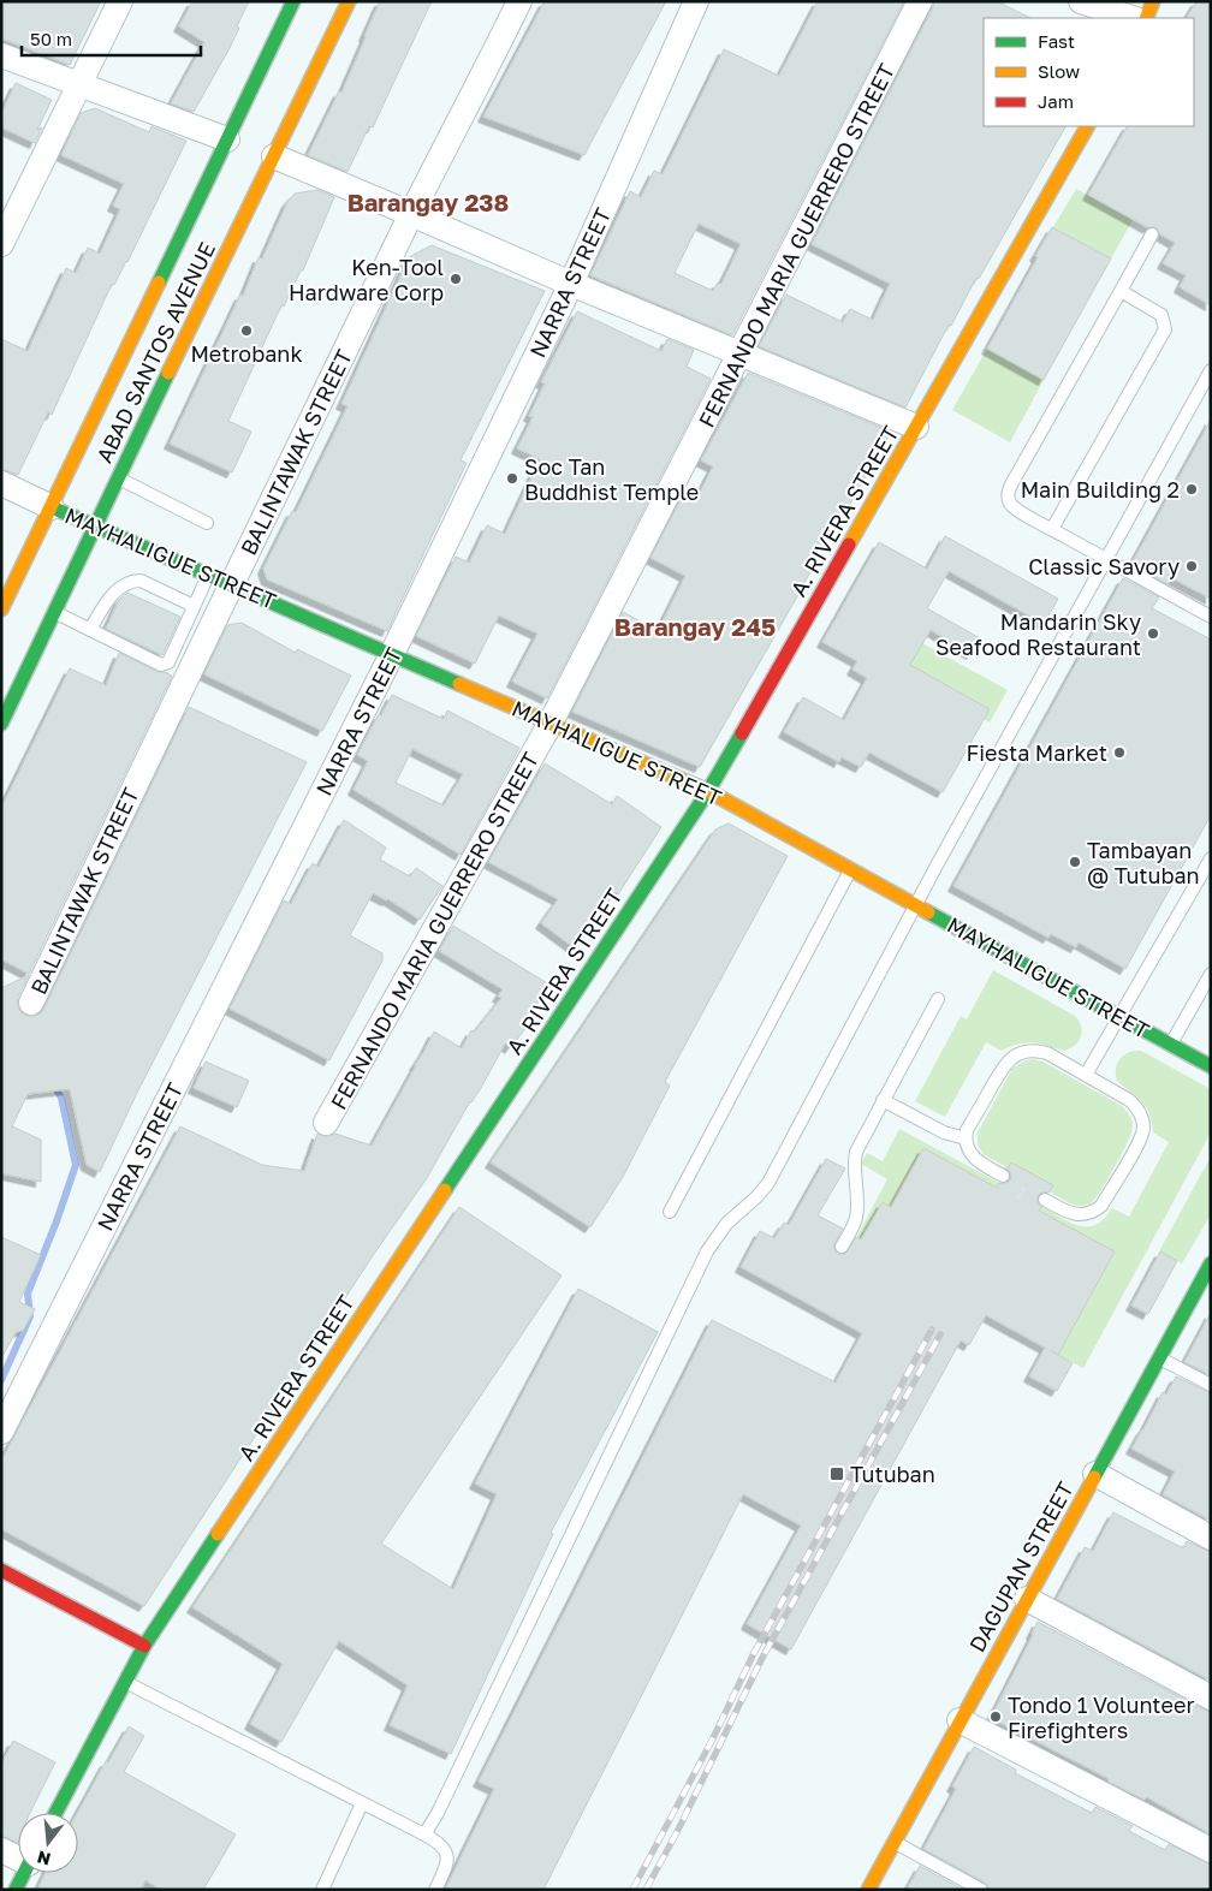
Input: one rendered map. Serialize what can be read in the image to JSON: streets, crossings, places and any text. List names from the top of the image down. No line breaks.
{"streets":{"street":["FERNANDO MARIA GUERRERO STREET","NARRA STREET","ABAD SANTOS AVENUE","BALINTAWAK STREET","A. RIVERA STREET","MAYHALIGUE STREET","DAGUPAN STREET"]},"crossings":[["FERNANDO MARIA GUERRERO STREET","MAYHALIGUE STREET"],["NARRA STREET","MAYHALIGUE STREET"],["ABAD SANTOS AVENUE","MAYHALIGUE STREET"],["BALINTAWAK STREET","MAYHALIGUE STREET"],["A. RIVERA STREET","MAYHALIGUE STREET"]],"districts":["Barangay 238","Barangay 245"],"places":{"other":["Ken-Tool Hardware Corp","Metrobank","Soc Tan Buddhist Temple","Main Building 2","Classic Savory","Mandarin Sky Seafood Restaurant","Fiesta Market","Tambayan @ Tutuban","Tondo 1 Volunteer Firefighters"],"transit":["Tutuban"]},"legend":["Fast","Slow","Jam"],"scale_bar":"50 m","north":"bottom"}
